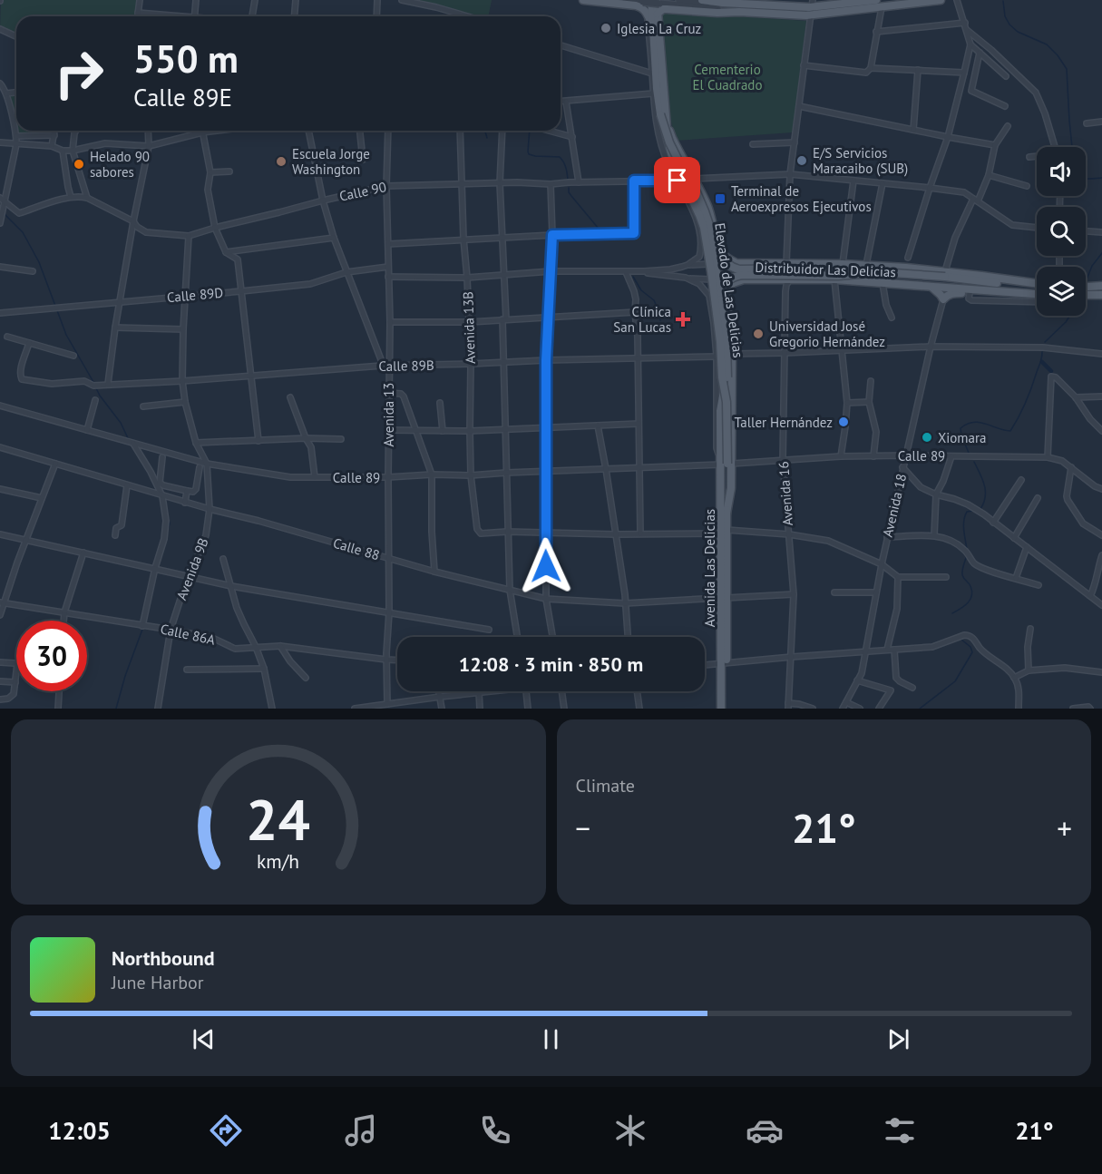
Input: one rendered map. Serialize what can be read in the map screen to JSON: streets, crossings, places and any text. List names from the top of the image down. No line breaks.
{"streets":{"main road":["Distribuidor Las Delicias","Elevado de Las Delicias","Avenida Las Delicias"],"street":["Calle 90","Calle 89D","Avenida 13B","Calle 89B","Avenida 13","Calle 89","Avenida 16","Avenida 18","Calle 88","Avenida 9B","Calle 86A"]},"crossings":[["Calle 90","Elevado de Las Delicias"],["Calle 90","Avenida 13B"],["Calle 90","Avenida 13"],["Calle 90","Avenida 9B"],["Distribuidor Las Delicias","Elevado de Las Delicias"],["Distribuidor Las Delicias","Calle 89"],["Distribuidor Las Delicias","Avenida 16"],["Distribuidor Las Delicias","Avenida Las Delicias"],["Elevado de Las Delicias","Calle 89"],["Elevado de Las Delicias","Avenida Las Delicias"],["Calle 89D","Avenida 13"],["Calle 89D","Avenida 9B"],["Avenida 13B","Calle 89B"],["Avenida 13B","Calle 89"],["Calle 89B","Avenida 13"],["Calle 89B","Avenida 9B"],["Avenida 13","Calle 89"],["Avenida 13","Calle 88"],["Avenida 13","Calle 86A"],["Calle 89","Avenida 16"],["Calle 89","Avenida 18"],["Calle 89","Avenida Las Delicias"],["Calle 89","Avenida 9B"],["Avenida 16","Calle 88"],["Calle 88","Avenida 9B"],["Avenida 9B","Calle 86A"]],"parks":["Cementerio El Cuadrado"],"places":{"other":["Iglesia La Cruz","E/S Servicios Maracaibo (SUB)","Escuela Jorge Washington","Helado 90 sabores","Universidad José Gregorio Hernández","Taller Hernández","Xiomara"],"transit":["Terminal de Aeroexpresos Ejecutivos"],"health":["Clínica San Lucas"]},"page":{"turn":["550 m","Calle 89E"],"limit":"30","trip":"12:08 · 3 min · 850 m","tile":"Climate","heat":["−","21°","+"],"song":["Northbound","June Harbor"],"tabs":["12:05","21°"],"gauge":["24","km/h"]}}
